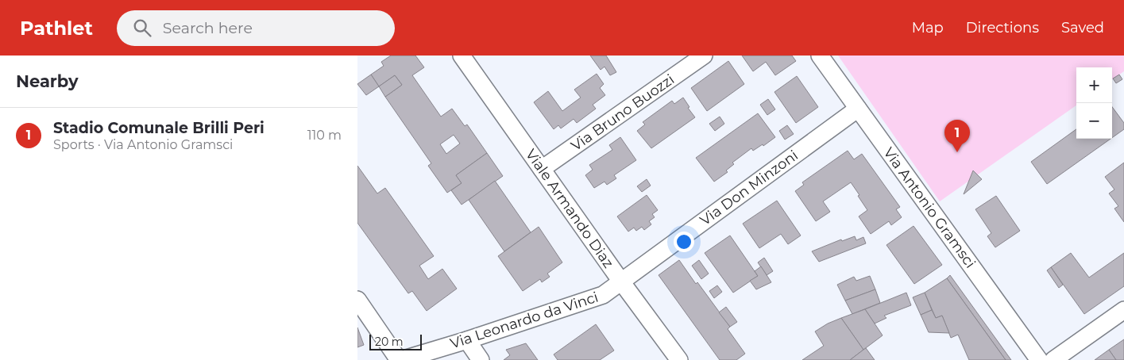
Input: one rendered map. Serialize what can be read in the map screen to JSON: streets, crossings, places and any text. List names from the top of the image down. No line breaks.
{"streets":{"street":["Via Bruno Buozzi","Via Don Minzoni","Via Antonio Gramsci","Viale Armando Diaz","Via Leonardo da Vinci"]},"crossings":[["Via Bruno Buozzi","Viale Armando Diaz"],["Via Don Minzoni","Via Antonio Gramsci"],["Via Don Minzoni","Viale Armando Diaz"],["Via Don Minzoni","Via Leonardo da Vinci"],["Viale Armando Diaz","Via Leonardo da Vinci"]],"scale_bar":"20 m","page":{"header":"Pathlet","search":"Search here","nav":["Map","Directions","Saved"],"heading":"Nearby","map_buttons":["+","−"],"list":[{"mark":"1","name":"Stadio Comunale Brilli Peri","note":"Sports · Via Antonio Gramsci","value":"110 m"}],"pins":"1","scale":"20 m"}}
